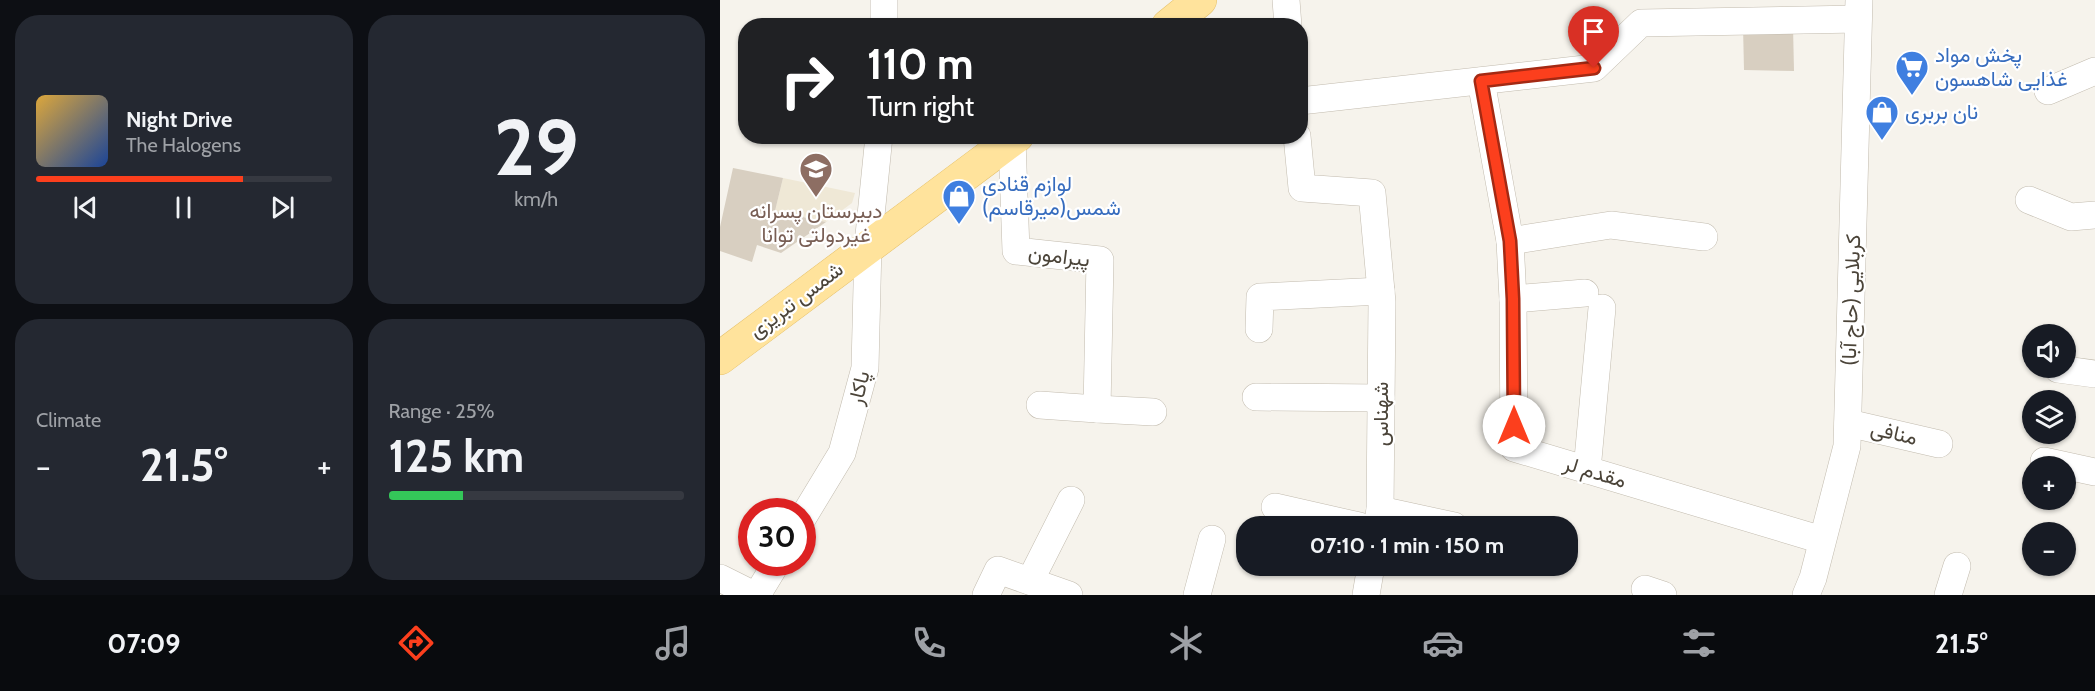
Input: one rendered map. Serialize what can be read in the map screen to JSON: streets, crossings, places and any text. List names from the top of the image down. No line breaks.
{"streets":{"main road":["شمس تبریزی"],"street":["پیرامون","کربلایی (حاج آبا)","پاکار","شهناس","منافی","مقدم لر"]},"crossings":[["شمس تبریزی","پاکار"],["کربلایی (حاج آبا)","منافی"],["کربلایی (حاج آبا)","مقدم لر"]],"places":{"supermarket":["پخش مواد غذایی شاهسون"],"shop":["نان بربری","لوازم قنادی شمس(میرقاسم)"],"school or university":["دبیرستان پسرانه غیردولتی توانا"]},"page":{"tile":[["29","km/h"],"Climate",["Range · 25%","125 km"]],"turn":["110 m","Turn right"],"song":["Night Drive","The Halogens"],"map_buttons":["+","−"],"heat":["−","21.5°","+"],"limit":"30","trip":"07:10 · 1 min · 150 m","tabs":["07:09","21.5°"]}}
